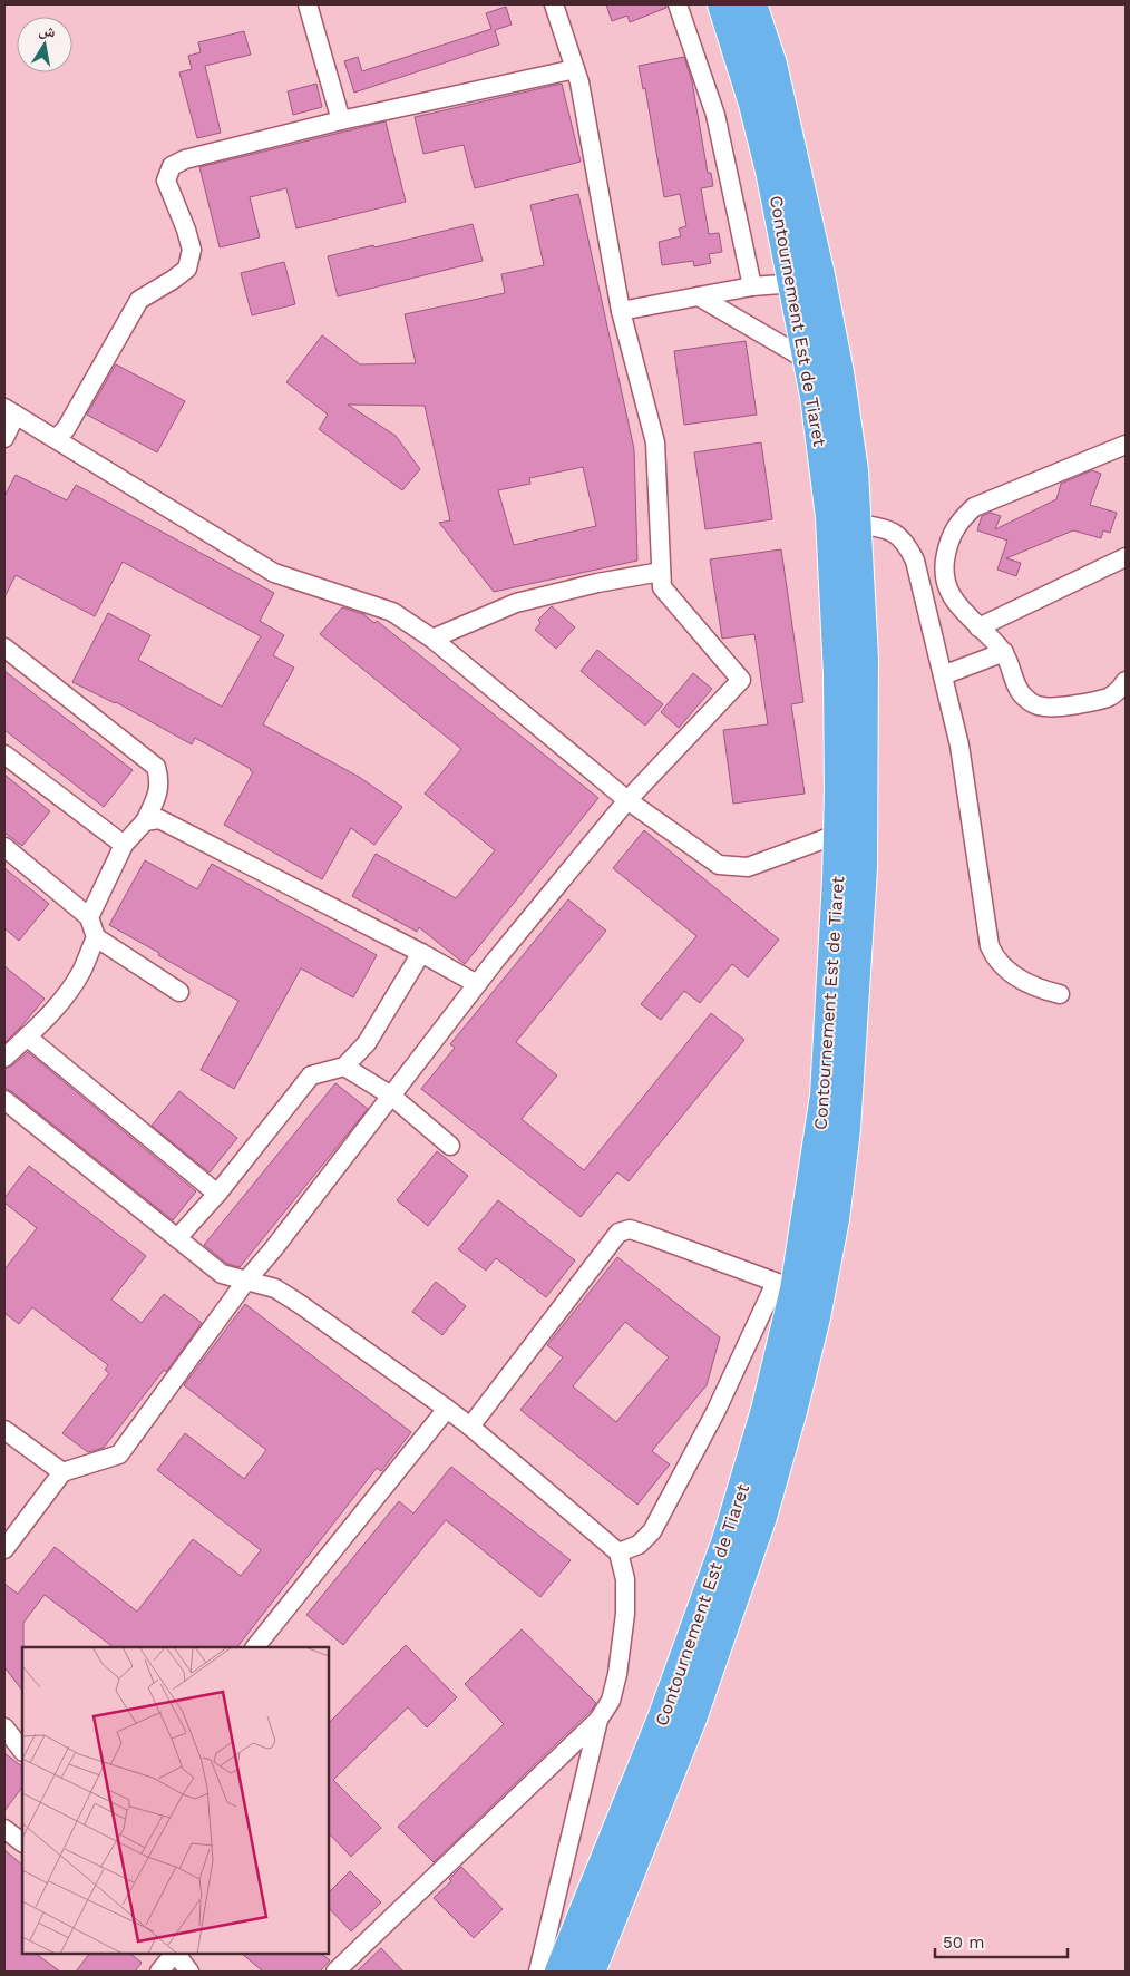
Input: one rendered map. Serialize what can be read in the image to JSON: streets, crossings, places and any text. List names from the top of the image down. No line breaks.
{"streets":{"highway":["Contournement Est de Tiaret"]},"scale_bar":"50 m","north":"top"}
